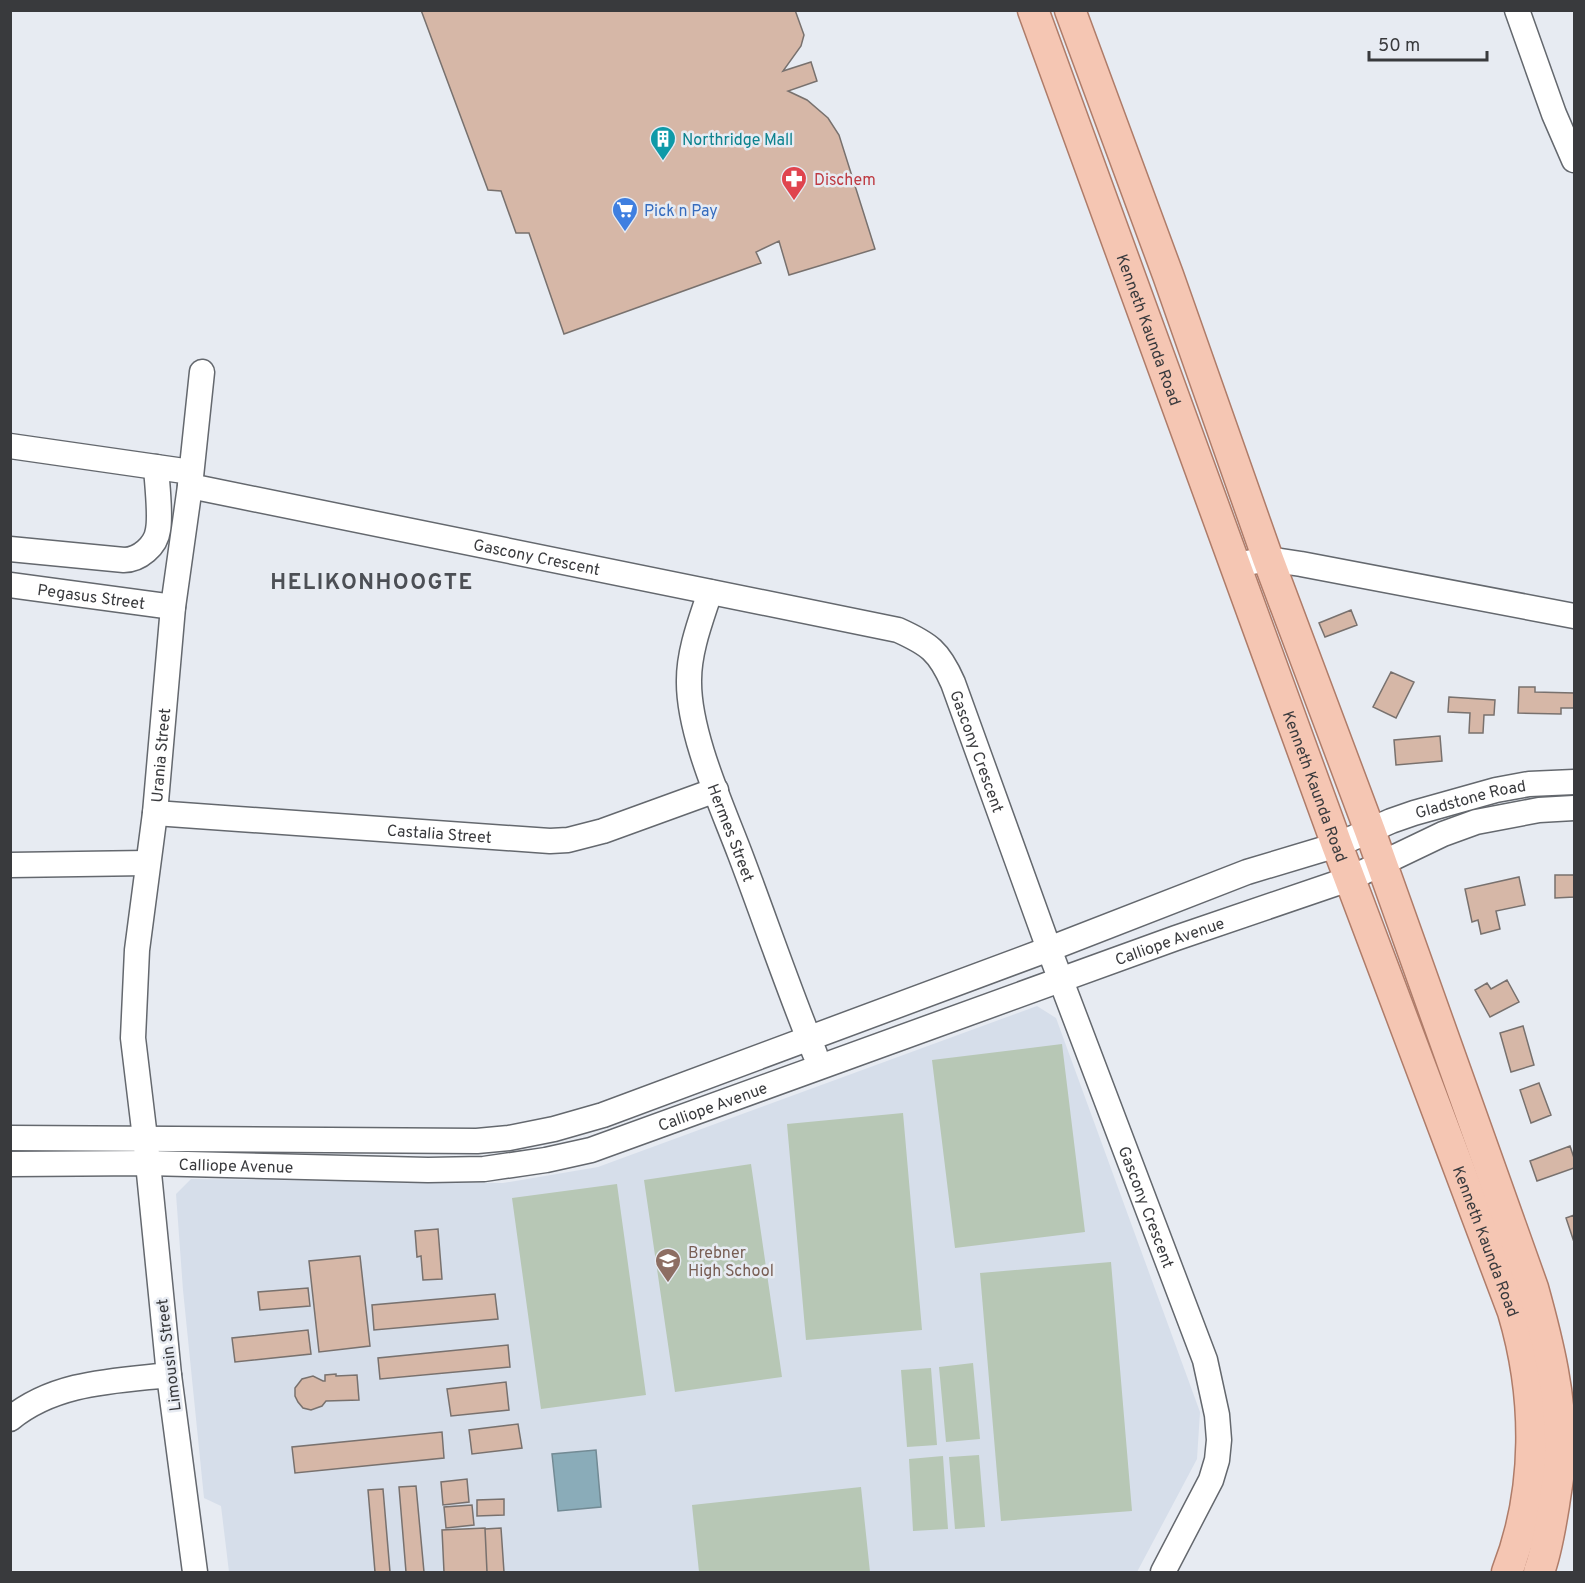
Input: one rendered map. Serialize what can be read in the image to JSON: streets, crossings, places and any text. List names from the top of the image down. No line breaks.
{"streets":{"main road":["Kenneth Kaunda Road"],"street":["Gascony Crescent","Pegasus Street","Urania Street","Gladstone Road","Hermes Street","Castalia Street","Calliope Avenue","Limousin Street"]},"crossings":[["Kenneth Kaunda Road","Gladstone Road"],["Kenneth Kaunda Road","Calliope Avenue"],["Gascony Crescent","Urania Street"],["Gascony Crescent","Hermes Street"],["Gascony Crescent","Calliope Avenue"],["Pegasus Street","Urania Street"],["Urania Street","Castalia Street"],["Urania Street","Calliope Avenue"],["Urania Street","Limousin Street"],["Gladstone Road","Calliope Avenue"],["Hermes Street","Castalia Street"],["Hermes Street","Calliope Avenue"],["Calliope Avenue","Limousin Street"]],"districts":["HELIKONHOOGTE"],"places":{"building":["Northridge Mall"],"pharmacy":["Dischem"],"supermarket":["Pick n Pay"],"school or university":["Brebner High School"]},"scale_bar":"50 m"}
